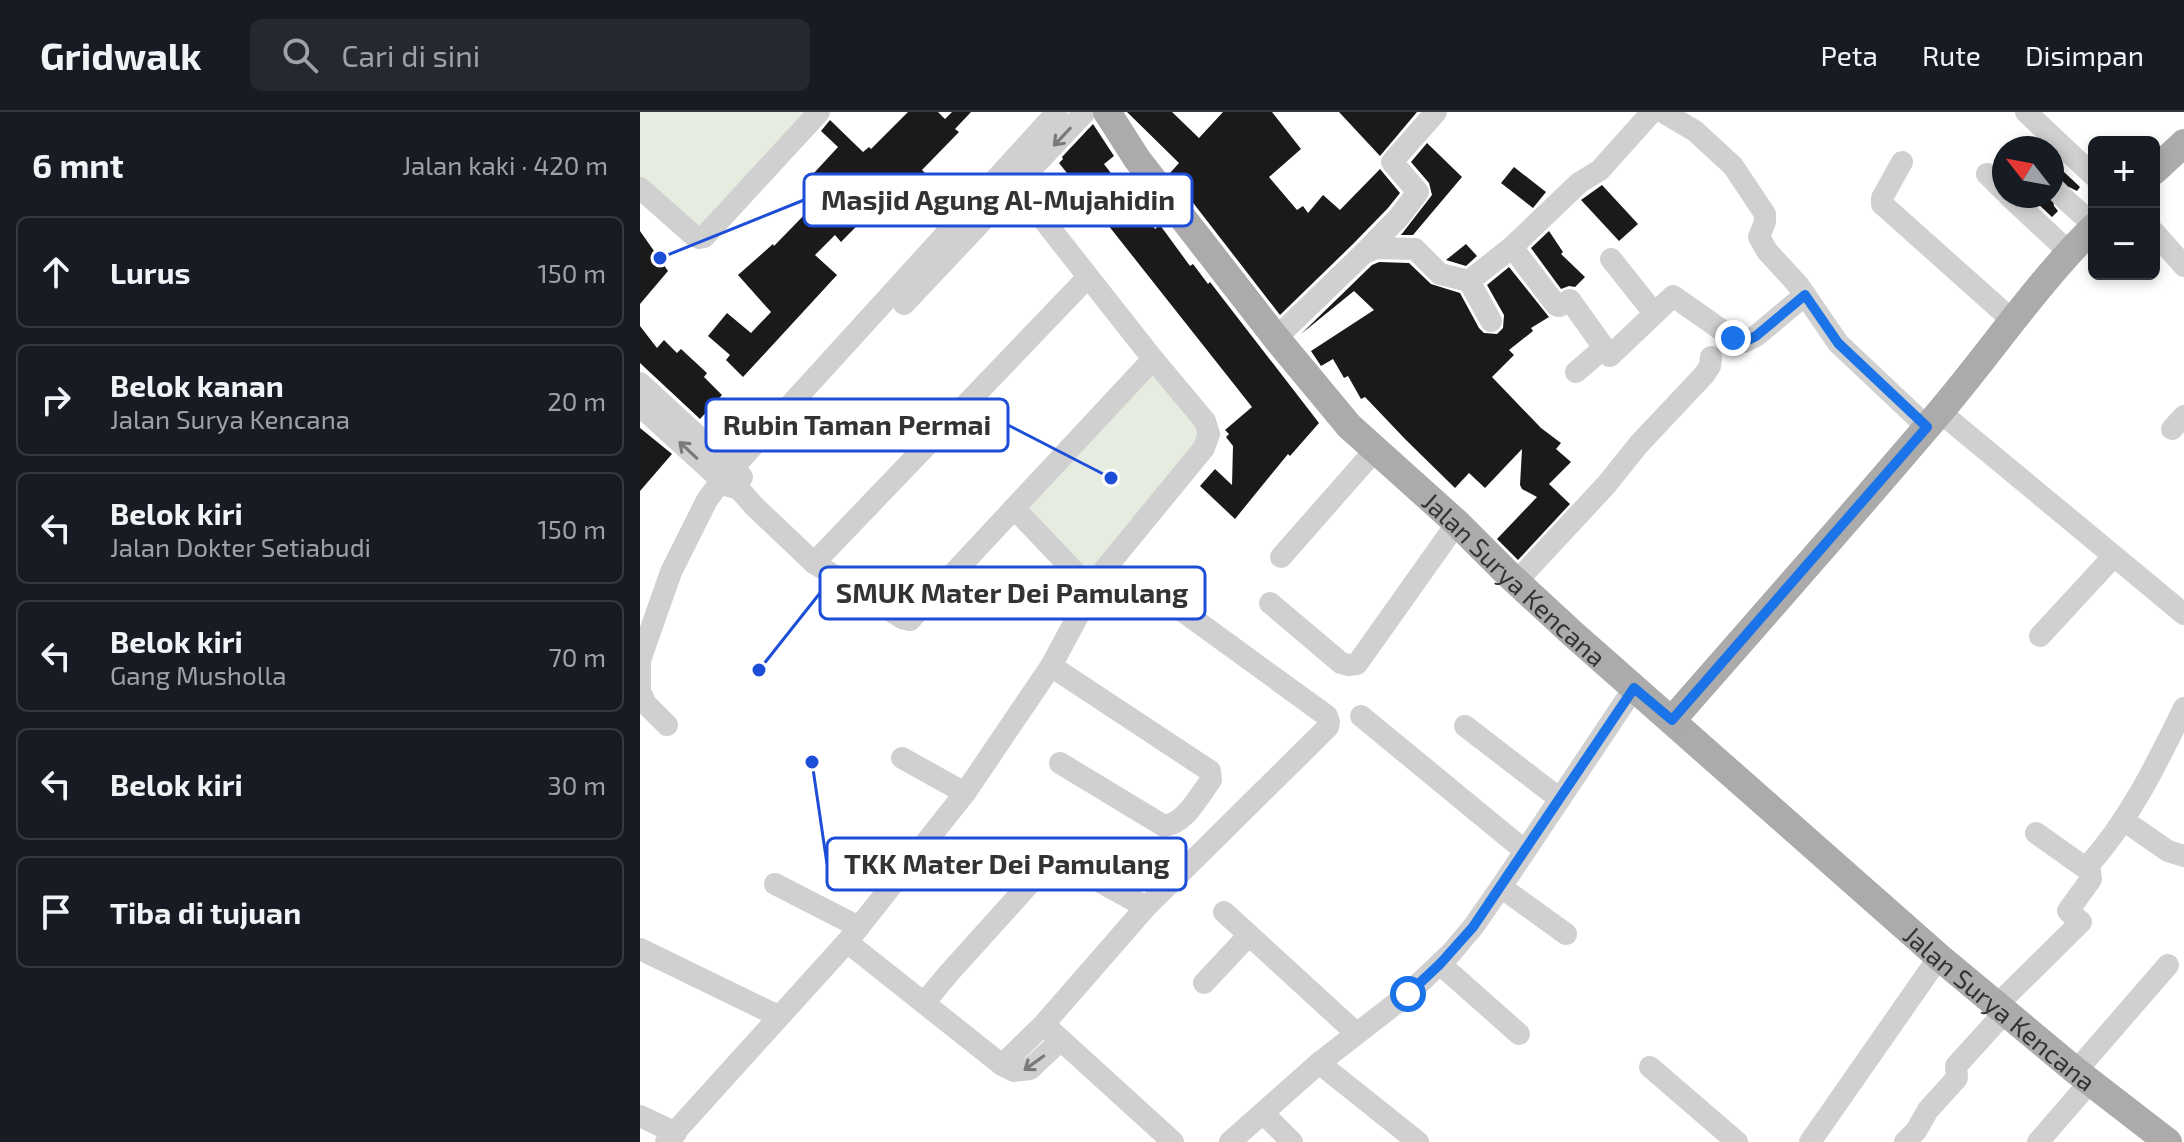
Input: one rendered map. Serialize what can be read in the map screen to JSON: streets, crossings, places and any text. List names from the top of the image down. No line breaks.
{"streets":{"main road":["Jalan Surya Kencana"]},"places":["Masjid Agung Al-Mujahidin","Rubin Taman Permai","SMUK Mater Dei Pamulang","TKK Mater Dei Pamulang"],"north":"top left","page":{"header":"Gridwalk","search":"Cari di sini","nav":["Peta","Rute","Disimpan"],"heading":["6 mnt","Jalan kaki · 420 m"],"map_buttons":["+","−"],"list":[["Lurus","150 m"],["Belok kanan","Jalan Surya Kencana","20 m"],["Belok kiri","Jalan Dokter Setiabudi","150 m"],["Belok kiri","Gang Musholla","70 m"],["Belok kiri","30 m"],"Tiba di tujuan"]}}
